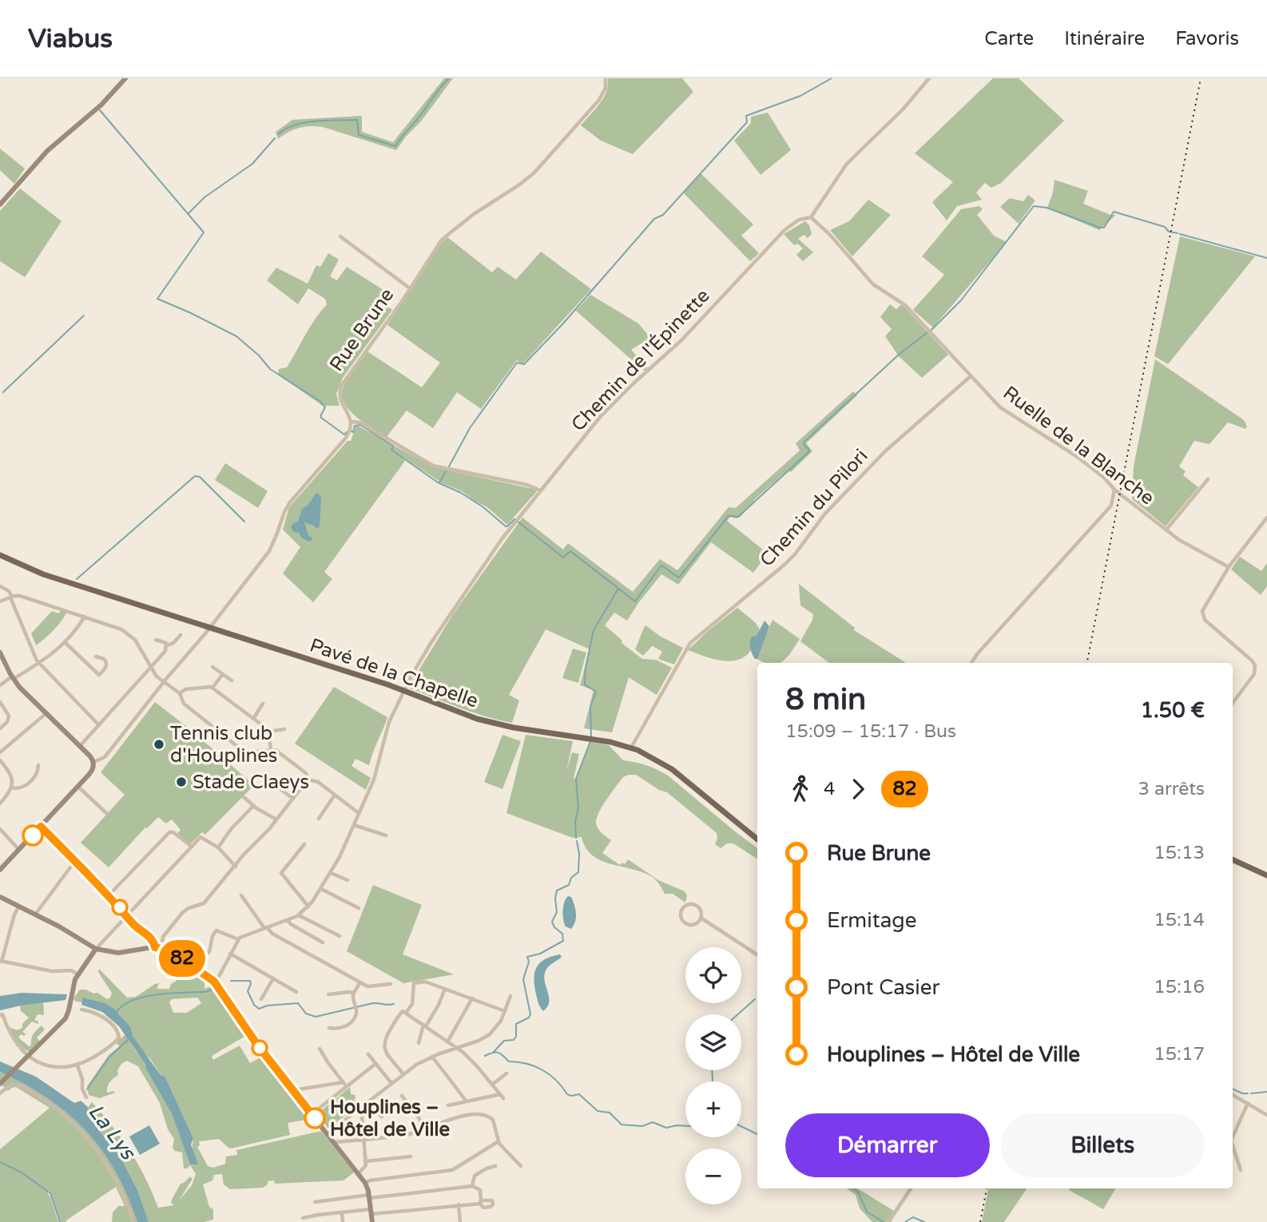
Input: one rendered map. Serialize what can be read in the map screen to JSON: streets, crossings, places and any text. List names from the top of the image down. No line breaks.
{"streets":{"main road":["Pavé de la Chapelle"],"street":["Rue Brune","Chemin de l'Épinette","Ruelle de la Blanche","Chemin du Pilori"]},"crossings":[["Chemin de l'Épinette","Ruelle de la Blanche"],["Chemin de l'Épinette","Pavé de la Chapelle"],["Ruelle de la Blanche","Chemin du Pilori"],["Chemin du Pilori","Pavé de la Chapelle"]],"water":["La Lys"],"places":["Tennis club d'Houplines","Stade Claeys","Houplines – Hôtel de Ville"],"lines":["bus line 82"],"page":{"header":"Viabus","nav":["Carte","Itinéraire","Favoris"],"on_map":"82","heading":["8 min","15:09 – 15:17 · Bus","1.50 €"],"legs":["4","82","3 arrêts"],"list":[{"name":"Rue Brune","value":"15:13"},{"name":"Ermitage","value":"15:14"},{"name":"Pont Casier","value":"15:16"},{"name":"Houplines – Hôtel de Ville","value":"15:17"}],"map_buttons":["+","−"],"buttons":["Démarrer","Billets"]}}
